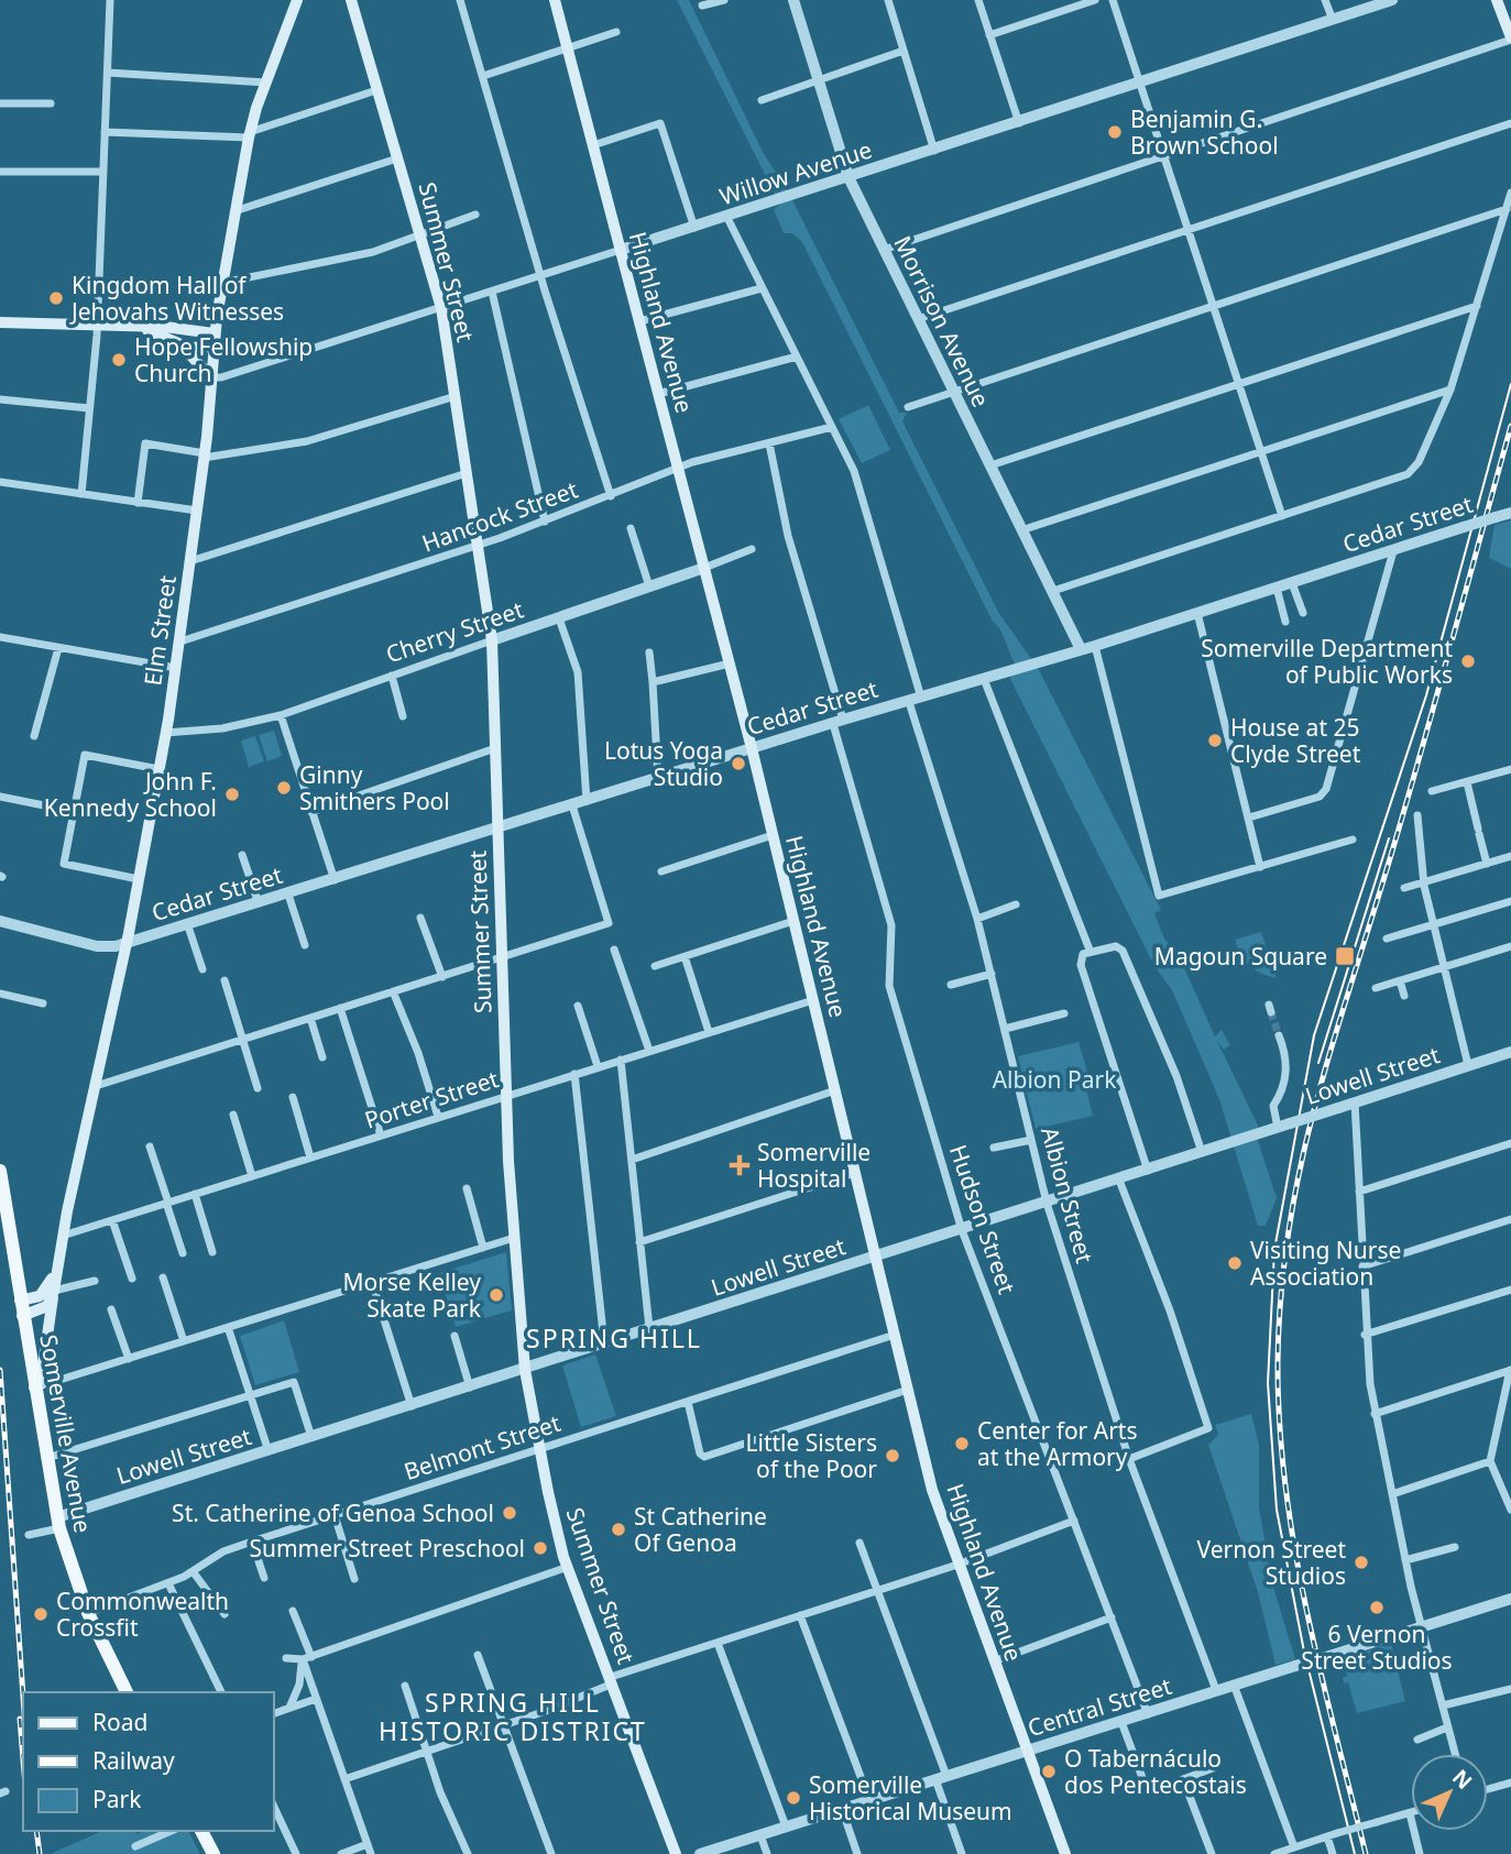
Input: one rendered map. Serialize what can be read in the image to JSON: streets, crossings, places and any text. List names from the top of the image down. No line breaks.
{"streets":{"main road":["Summer Street","Highland Avenue","Elm Street","Somerville Avenue"],"street":["Willow Avenue","Morrison Avenue","Hancock Street","Cedar Street","Cherry Street","Lowell Street","Porter Street","Albion Street","Hudson Street","Belmont Street","Central Street"]},"crossings":[["Willow Avenue","Summer Street"],["Willow Avenue","Morrison Avenue"],["Willow Avenue","Highland Avenue"],["Willow Avenue","Elm Street"],["Summer Street","Hancock Street"],["Summer Street","Cedar Street"],["Summer Street","Cherry Street"],["Summer Street","Lowell Street"],["Summer Street","Porter Street"],["Summer Street","Belmont Street"],["Morrison Avenue","Cedar Street"],["Highland Avenue","Hancock Street"],["Highland Avenue","Cedar Street"],["Highland Avenue","Cherry Street"],["Highland Avenue","Lowell Street"],["Highland Avenue","Porter Street"],["Highland Avenue","Belmont Street"],["Highland Avenue","Central Street"],["Hancock Street","Elm Street"],["Hancock Street","Hudson Street"],["Cedar Street","Elm Street"],["Cedar Street","Albion Street"],["Cedar Street","Hudson Street"],["Elm Street","Cherry Street"],["Elm Street","Porter Street"],["Elm Street","Somerville Avenue"],["Lowell Street","Albion Street"],["Lowell Street","Hudson Street"],["Lowell Street","Somerville Avenue"],["Albion Street","Central Street"],["Hudson Street","Central Street"],["Somerville Avenue","Belmont Street"]],"districts":["SPRING HILL","SPRING HILL HISTORIC DISTRICT"],"parks":["Albion Park"],"places":{"other":["Benjamin G. Brown School","Kingdom Hall of Jehovahs Witnesses","Hope Fellowship Church","Somerville Department of Public Works","House at 25 Clyde Street","Lotus Yoga Studio","Ginny Smithers Pool","John F. Kennedy School","Visiting Nurse Association","Morse Kelley Skate Park","Center for Arts at the Armory","Little Sisters of the Poor","St. Catherine of Genoa School","St Catherine Of Genoa","Summer Street Preschool","Vernon Street Studios","6 Vernon Street Studios","Commonwealth Crossfit","O Tabernáculo dos Pentecostais","Somerville Historical Museum"],"transit":["Magoun Square"],"health":["Somerville Hospital"]},"legend":["Road","Railway","Park"],"north":"top right"}
